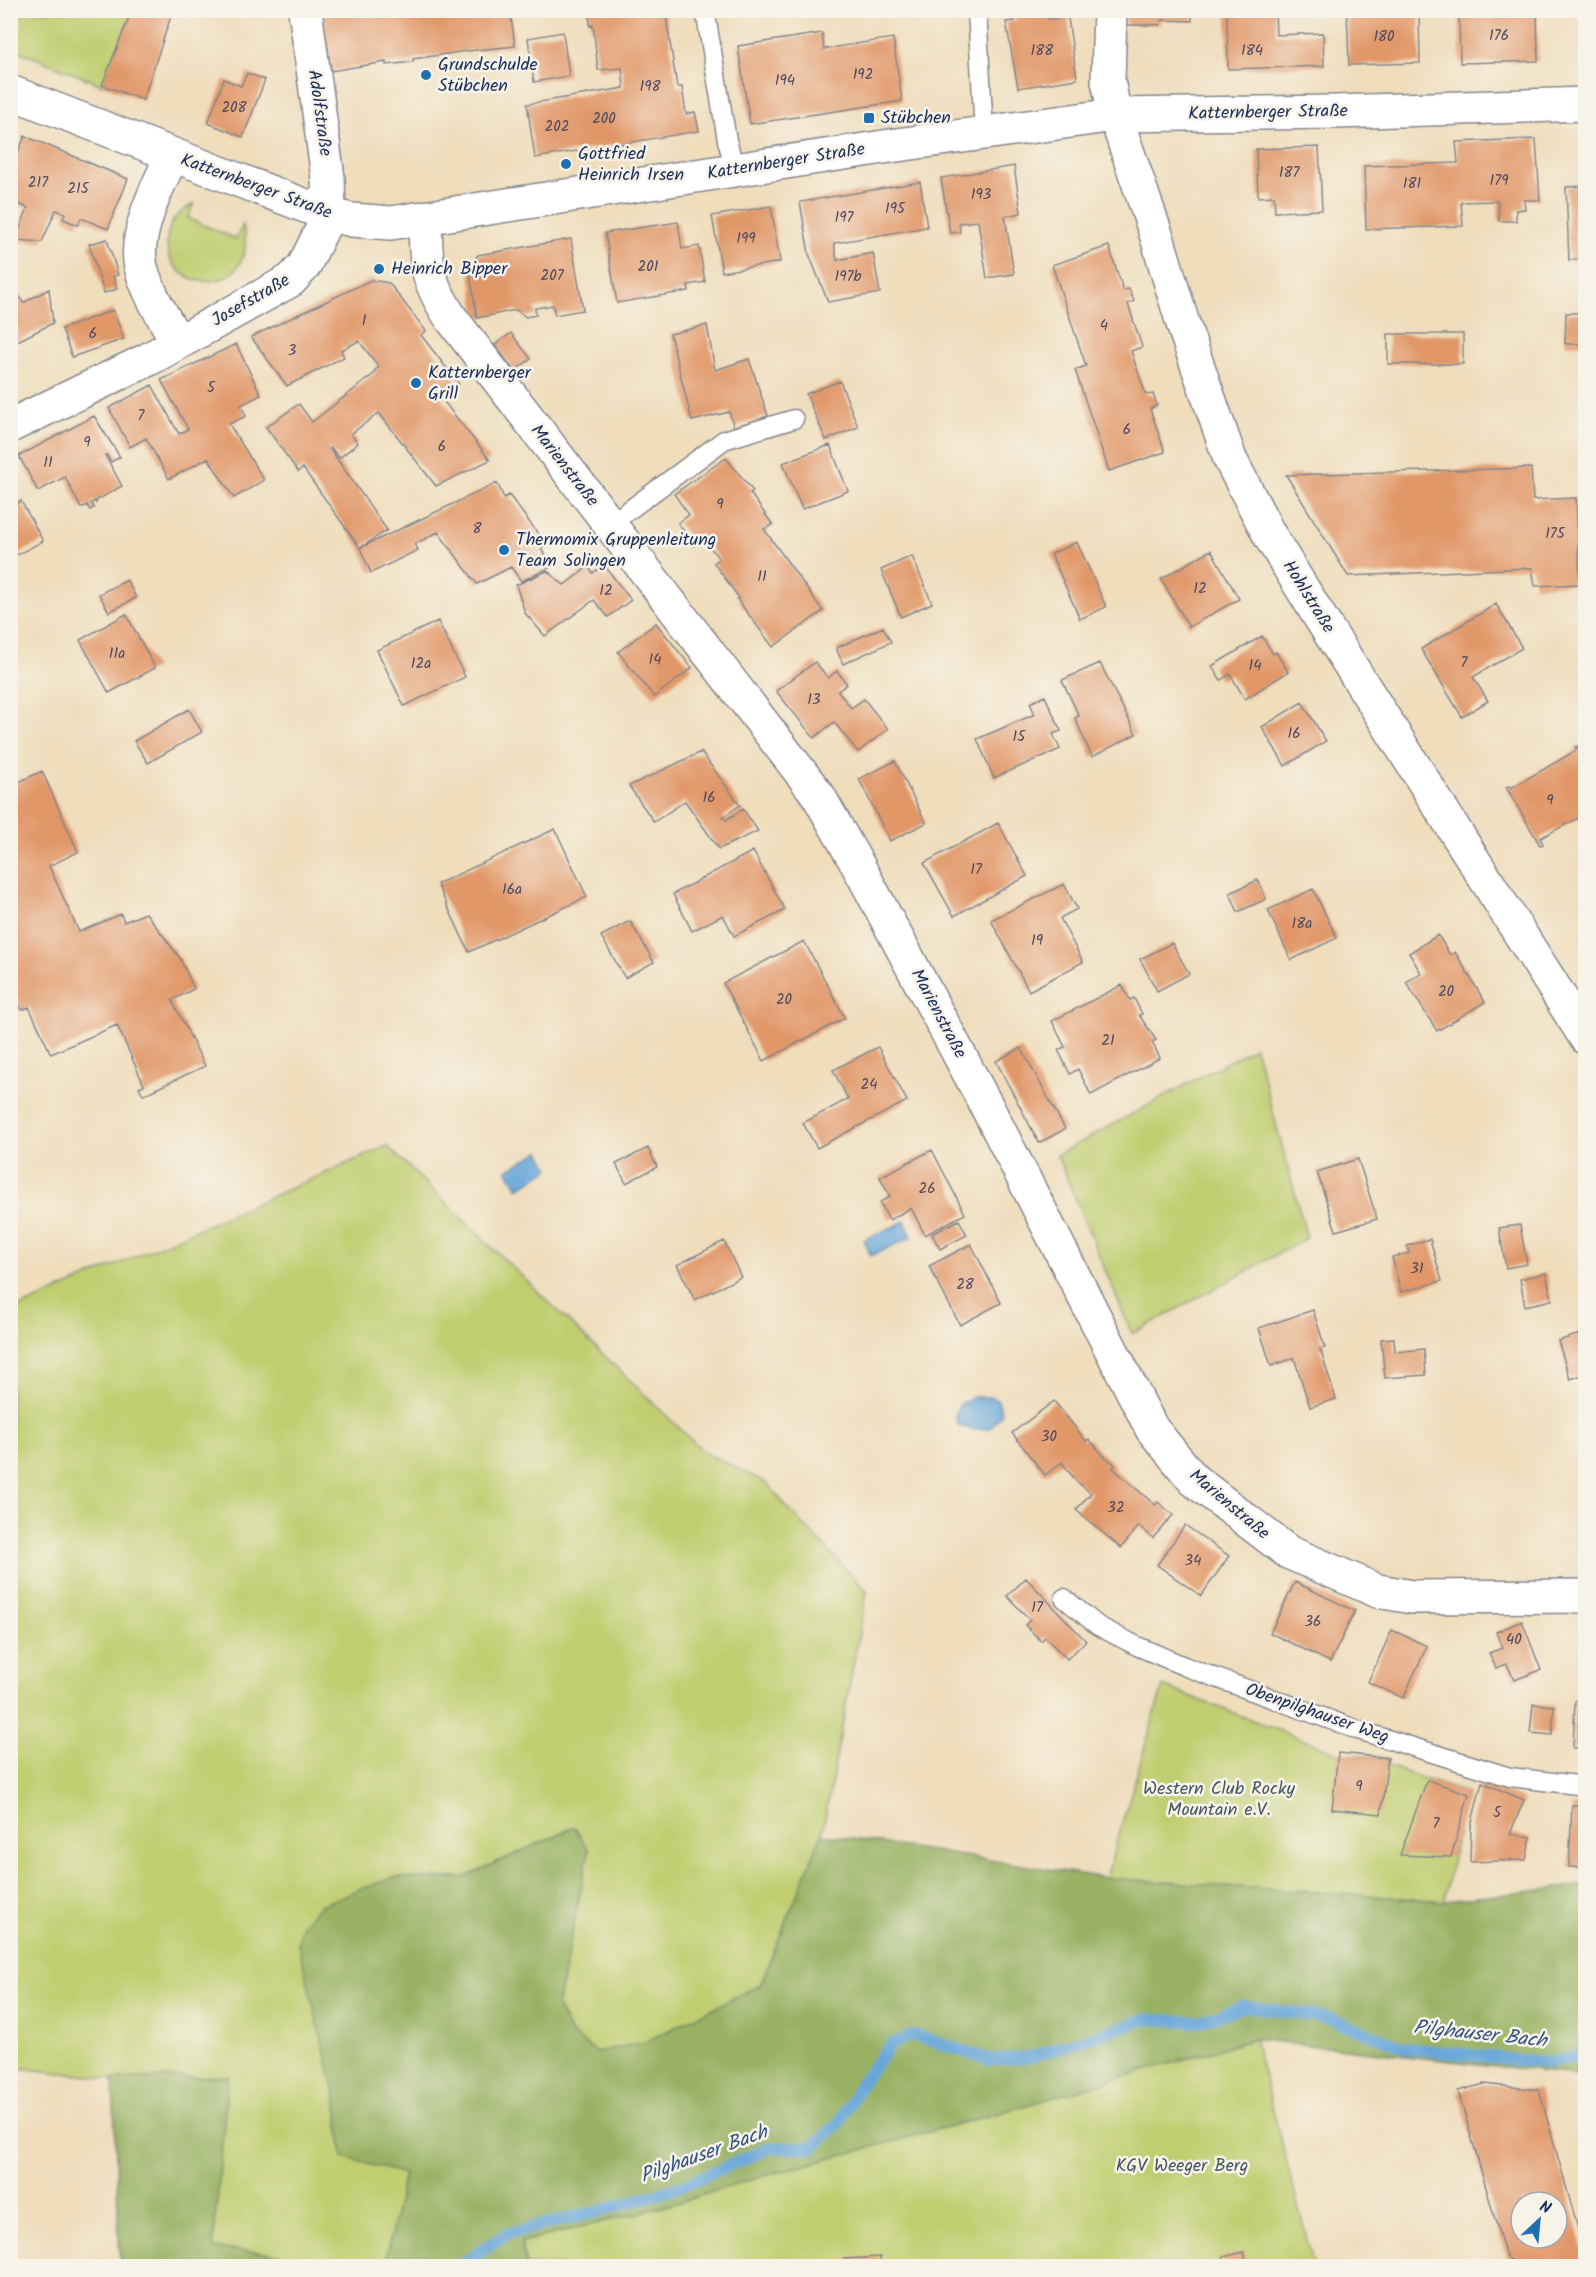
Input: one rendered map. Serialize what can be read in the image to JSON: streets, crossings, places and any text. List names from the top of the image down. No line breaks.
{"streets":{"street":["Adolfstraße","Katternberger Straße","Josefstraße","Marienstraße","Hohlstraße"],"lane":["Obenpilghauser Weg"]},"crossings":[["Adolfstraße","Katternberger Straße"],["Adolfstraße","Josefstraße"],["Katternberger Straße","Josefstraße"],["Katternberger Straße","Marienstraße"],["Katternberger Straße","Hohlstraße"]],"water":["Pilghauser Bach"],"parks":["Western Club Rocky Mountain e.V.","KGV Weeger Berg"],"places":{"other":["Grundschulde Stübchen","Gottfried Heinrich Irsen","Heinrich Bipper","Katternberger Grill","Thermomix Gruppenleitung Team Solingen"],"transit":["Stübchen"]},"house_numbers":["176","180","188","184","192","194","198","208","200","202","187","179","217","181","215","193","195","197","199","201","207","197b","1","4","6","3","5","7","6","9","6","11","9","8","175","11","12","12","11a","14","7","12a","14","13","16","15","16","9","17","16a","18a","19","20","20","21","24","26","31","28","30","32","34","17","36","40","9","5","7"],"north":"top right"}
